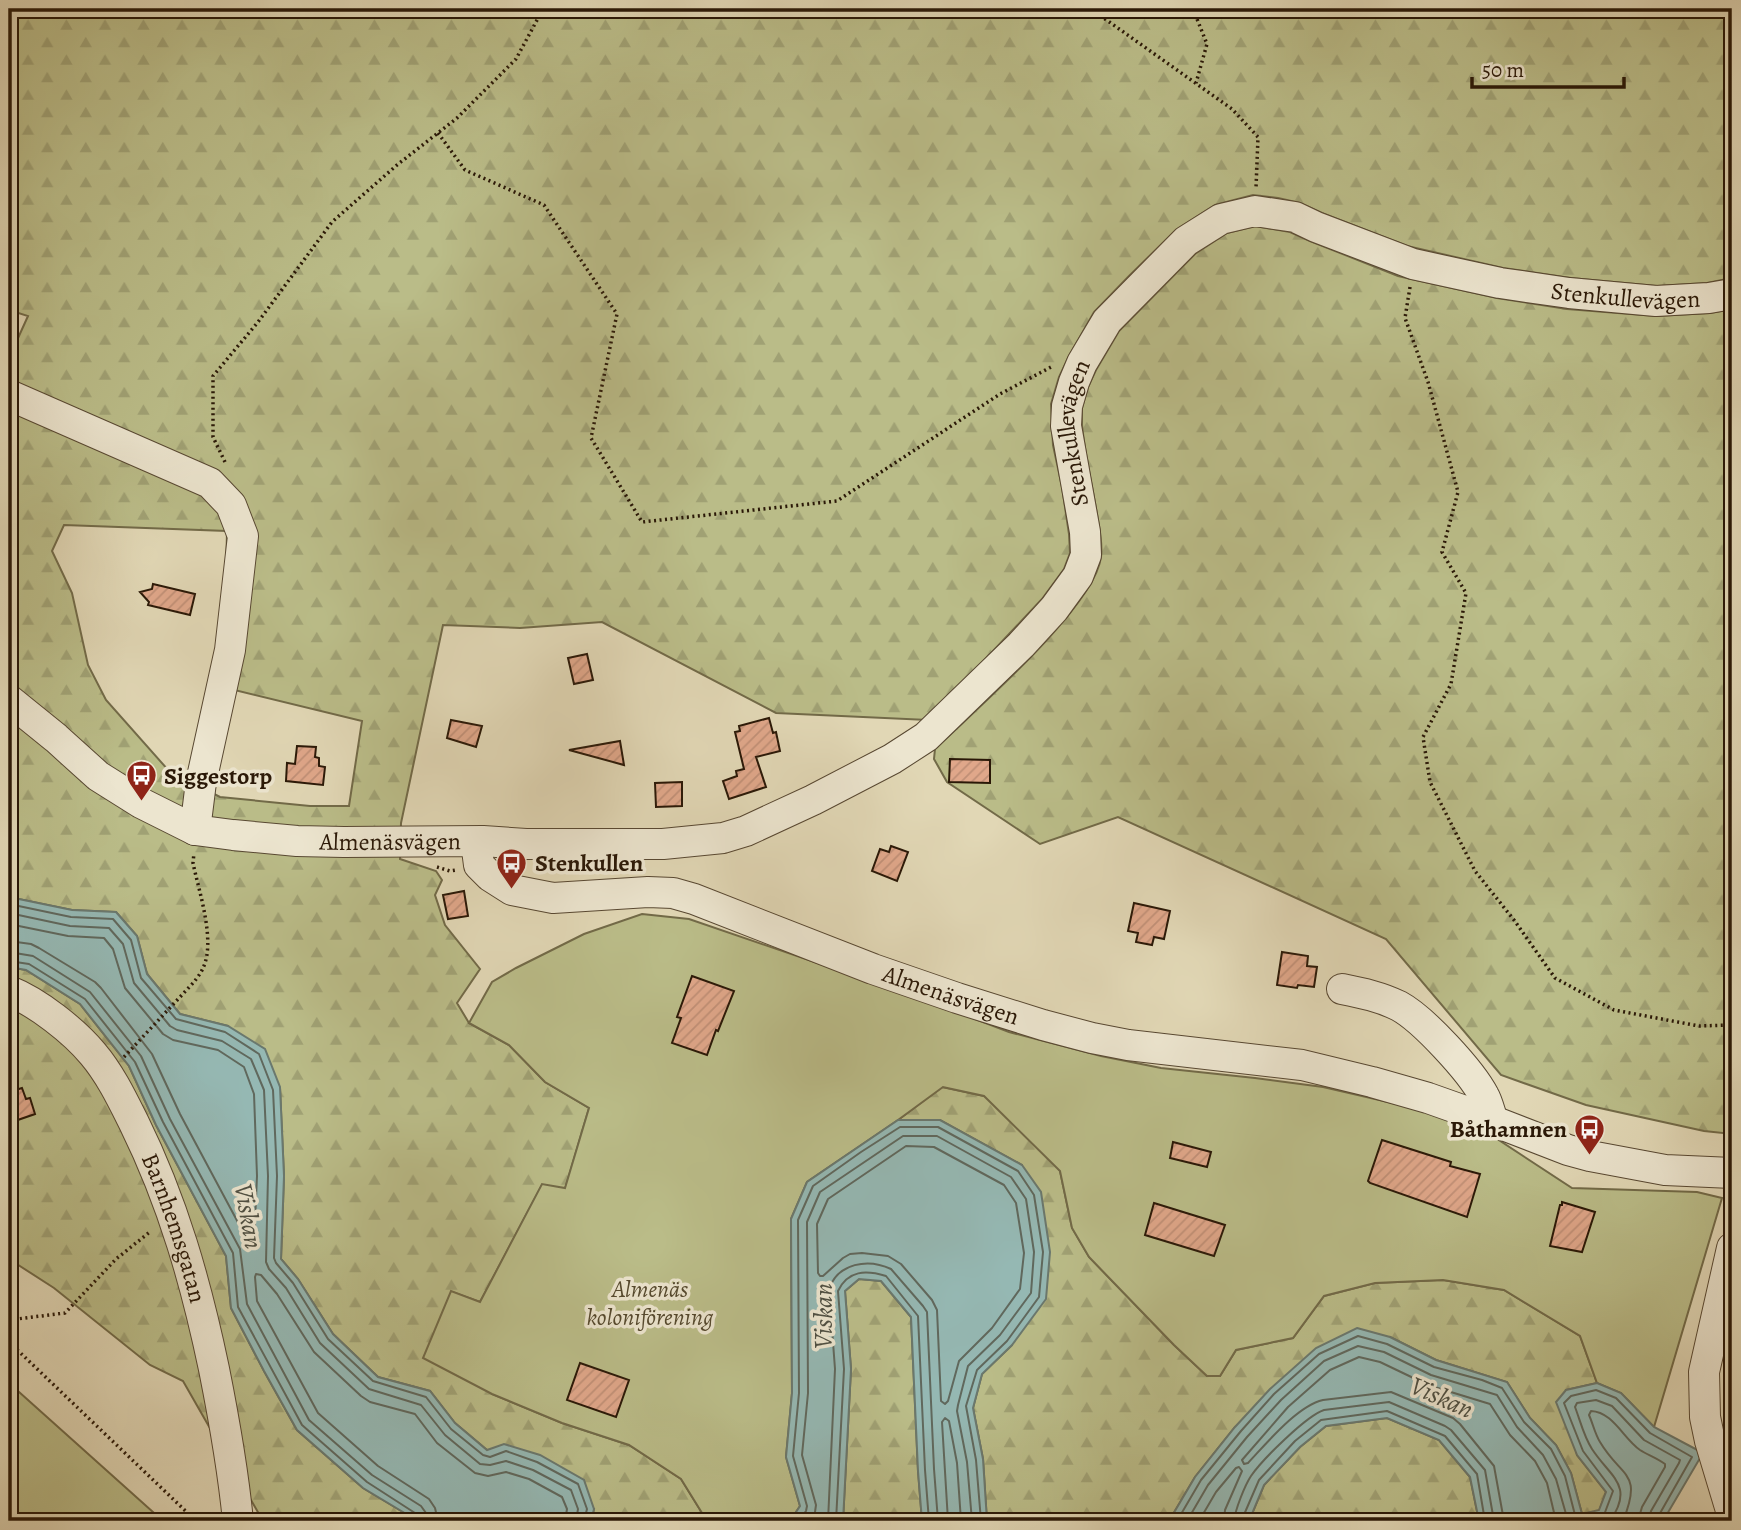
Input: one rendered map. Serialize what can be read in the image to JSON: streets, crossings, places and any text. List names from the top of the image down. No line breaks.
{"streets":{"street":["Stenkullevägen","Almenäsvägen","Barnhemsgatan"]},"crossings":[["Stenkullevägen","Almenäsvägen"]],"water":["Viskan"],"parks":["Almenäs koloniförening"],"places":{"bus stop":["Siggestorp","Stenkullen","Båthamnen"]},"scale_bar":"50 m"}
